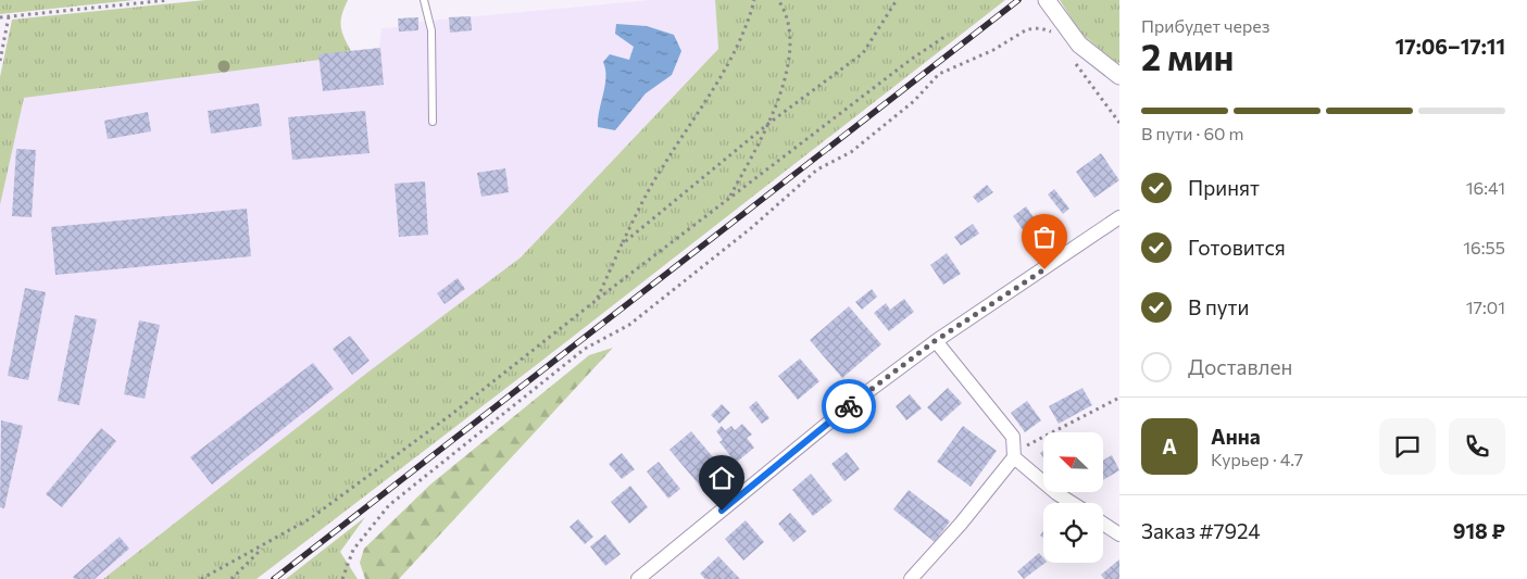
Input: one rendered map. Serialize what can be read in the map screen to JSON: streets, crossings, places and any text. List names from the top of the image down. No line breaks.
{"north":"top left","page":{"heading":["2 мин","Прибудет через","17:06–17:11"],"panel":["Анна","Курьер · 4.7","Заказ #7924","918 ₽"],"bar":"В пути · 60 m","list":[["Принят","16:41"],["Готовится","16:55"],["В пути","17:01"],"Доставлен"],"round":"А"}}
